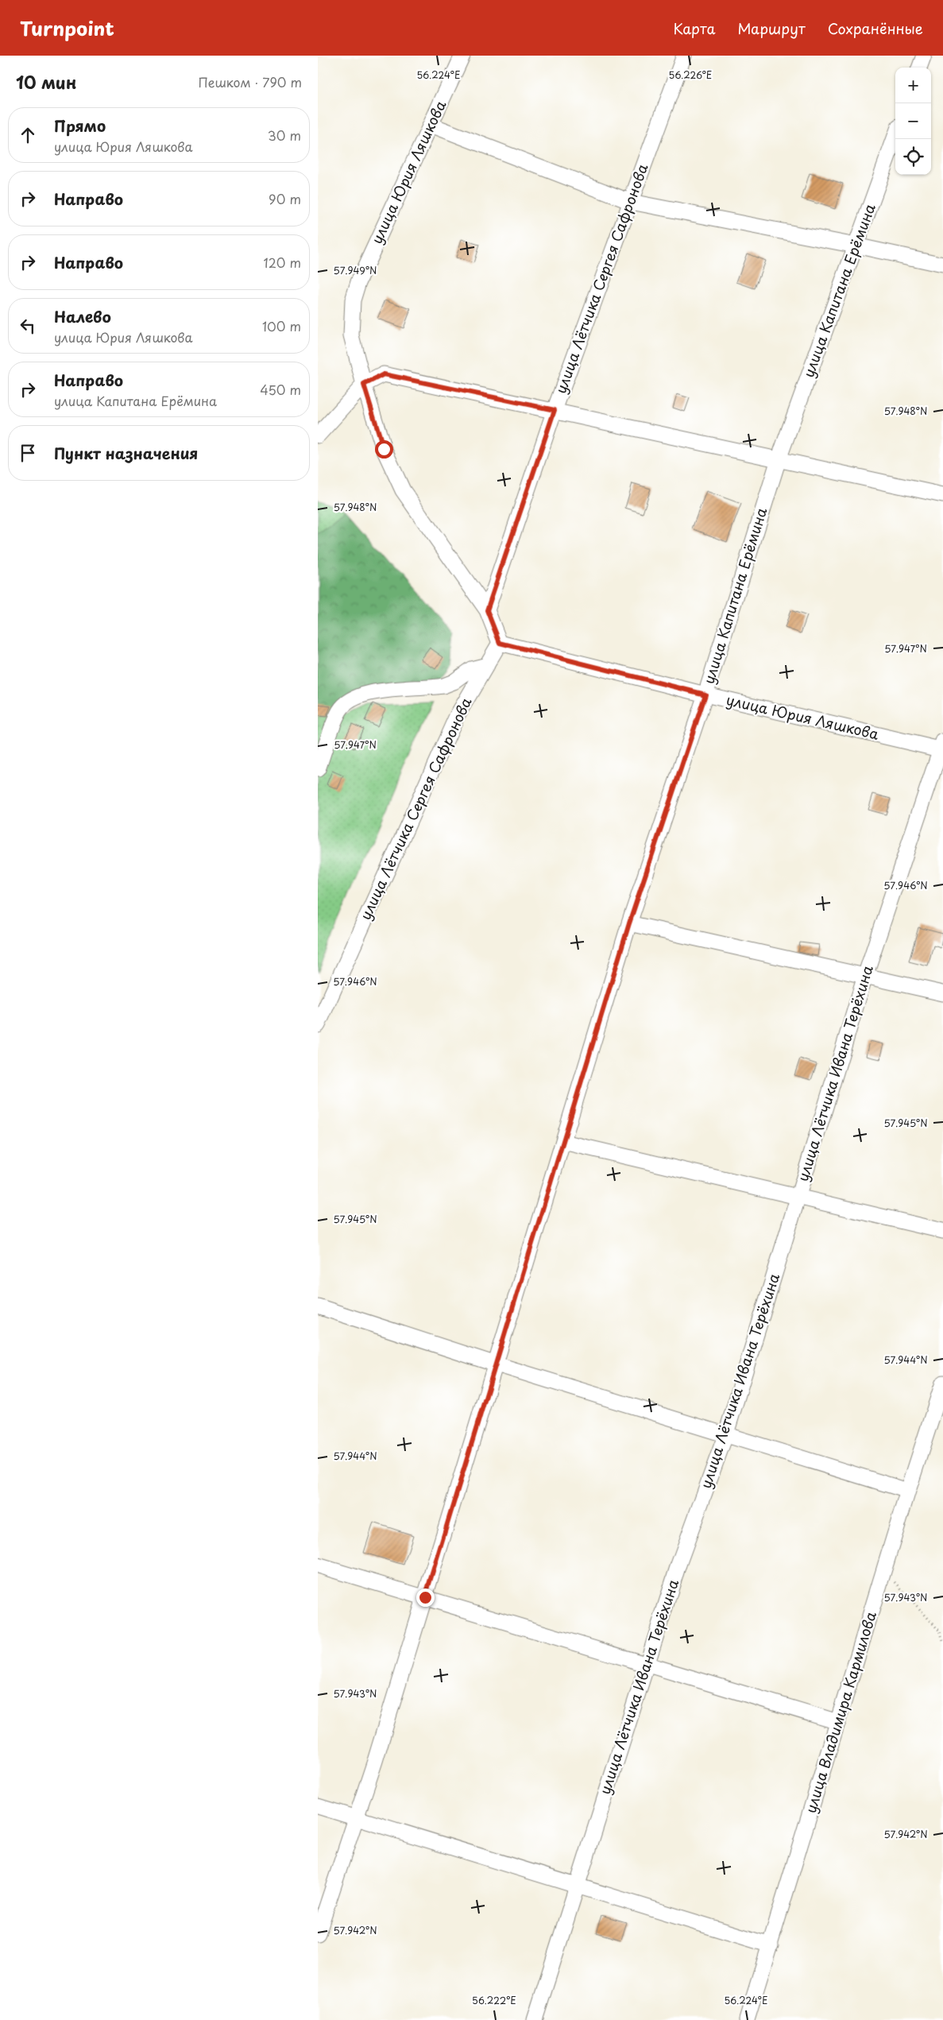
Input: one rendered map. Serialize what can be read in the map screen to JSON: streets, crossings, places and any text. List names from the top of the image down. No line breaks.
{"streets":{"street":["улица Юрия Ляшкова","улица Лётчика Сергея Сафронова","улица Капитана Ерёмина","улица Лётчика Ивана Терёхина","улица Владимира Кармилова"]},"crossings":[["улица Юрия Ляшкова","улица Лётчика Сергея Сафронова"],["улица Юрия Ляшкова","улица Капитана Ерёмина"],["улица Юрия Ляшкова","улица Лётчика Ивана Терёхина"]],"page":{"header":"Turnpoint","nav":["Карта","Маршрут","Сохранённые"],"heading":["10 мин","Пешком · 790 m"],"map_buttons":["+","−"],"list":[["Прямо","улица Юрия Ляшкова","30 m"],["Направо","90 m"],["Направо","120 m"],["Налево","улица Юрия Ляшкова","100 m"],["Направо","улица Капитана Ерёмина","450 m"],"Пункт назначения"]},"coordinates":["56.224°E","56.226°E","57.949°N","57.948°N","57.947°N","57.946°N","57.945°N","57.944°N","57.943°N","57.942°N","56.222°E"]}
